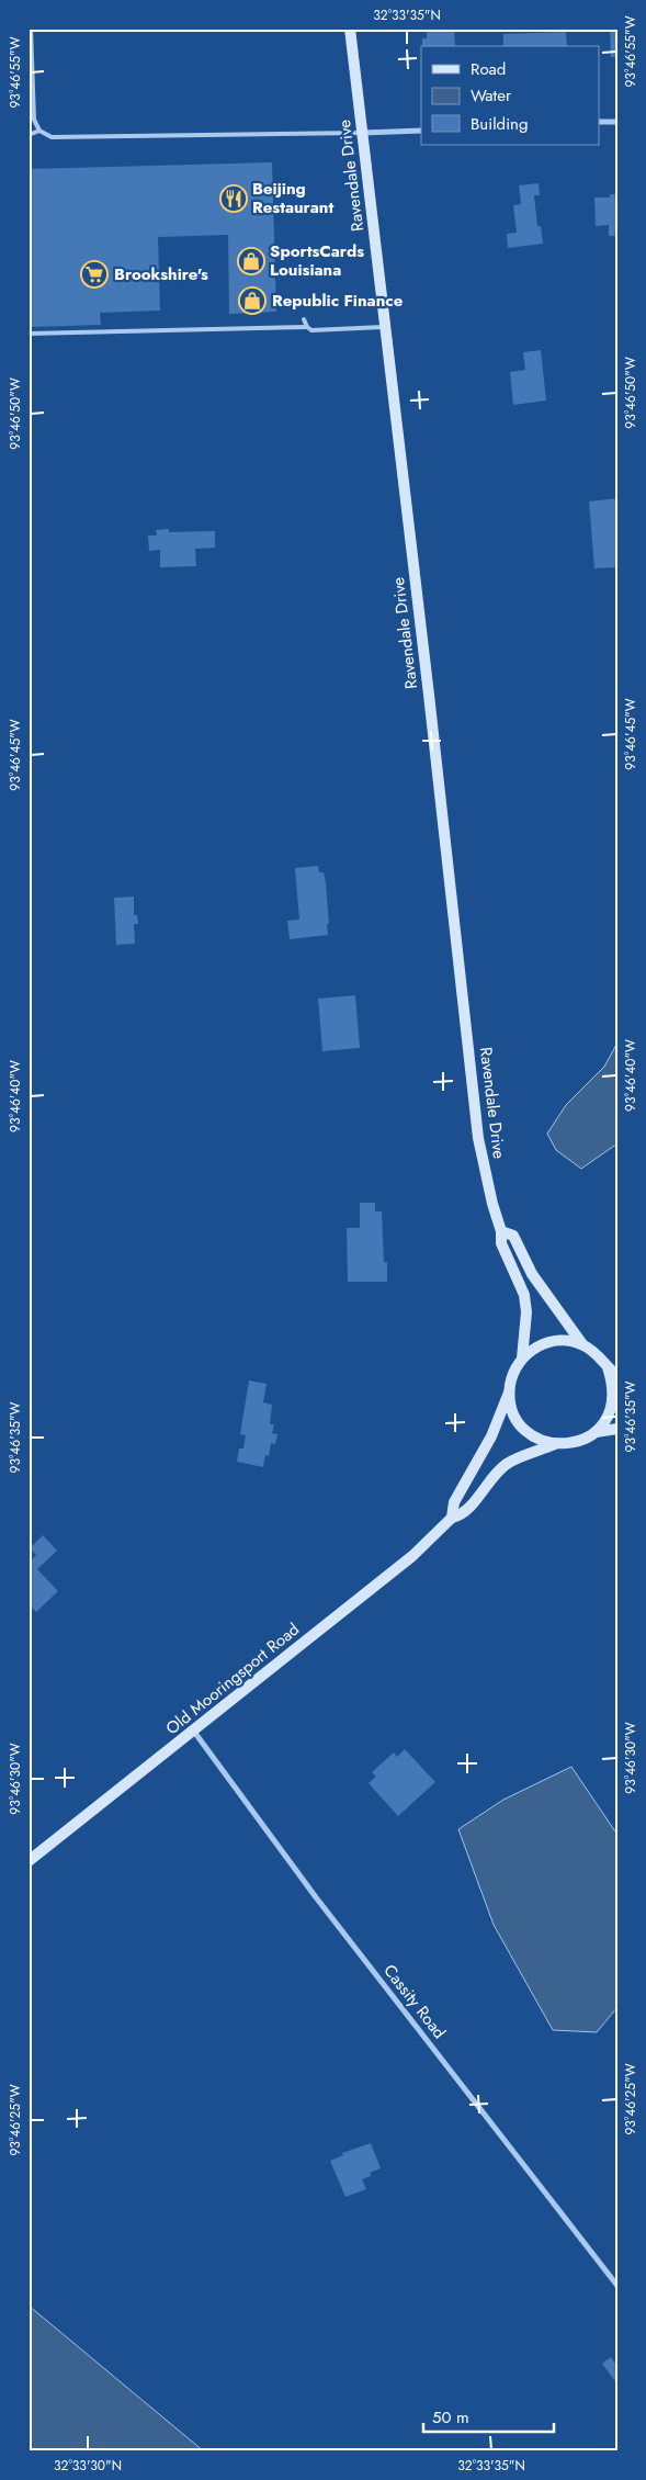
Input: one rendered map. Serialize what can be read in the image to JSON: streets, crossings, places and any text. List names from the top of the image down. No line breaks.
{"streets":{"main road":["Ravendale Drive","Old Mooringsport Road"],"street":["Cassity Road"]},"crossings":[["Ravendale Drive","Old Mooringsport Road"],["Old Mooringsport Road","Cassity Road"]],"places":{"restaurant":["Beijing Restaurant"],"shop":["SportsCards Louisiana","Republic Finance"],"supermarket":["Brookshire's"]},"legend":["Road","Water","Building"],"scale_bar":"50 m","coordinates":["32°33'35\"N","93°46'55\"W","93°46'50\"W","93°46'45\"W","93°46'40\"W","93°46'35\"W","93°46'30\"W","93°46'25\"W","32°33'30\"N"]}
